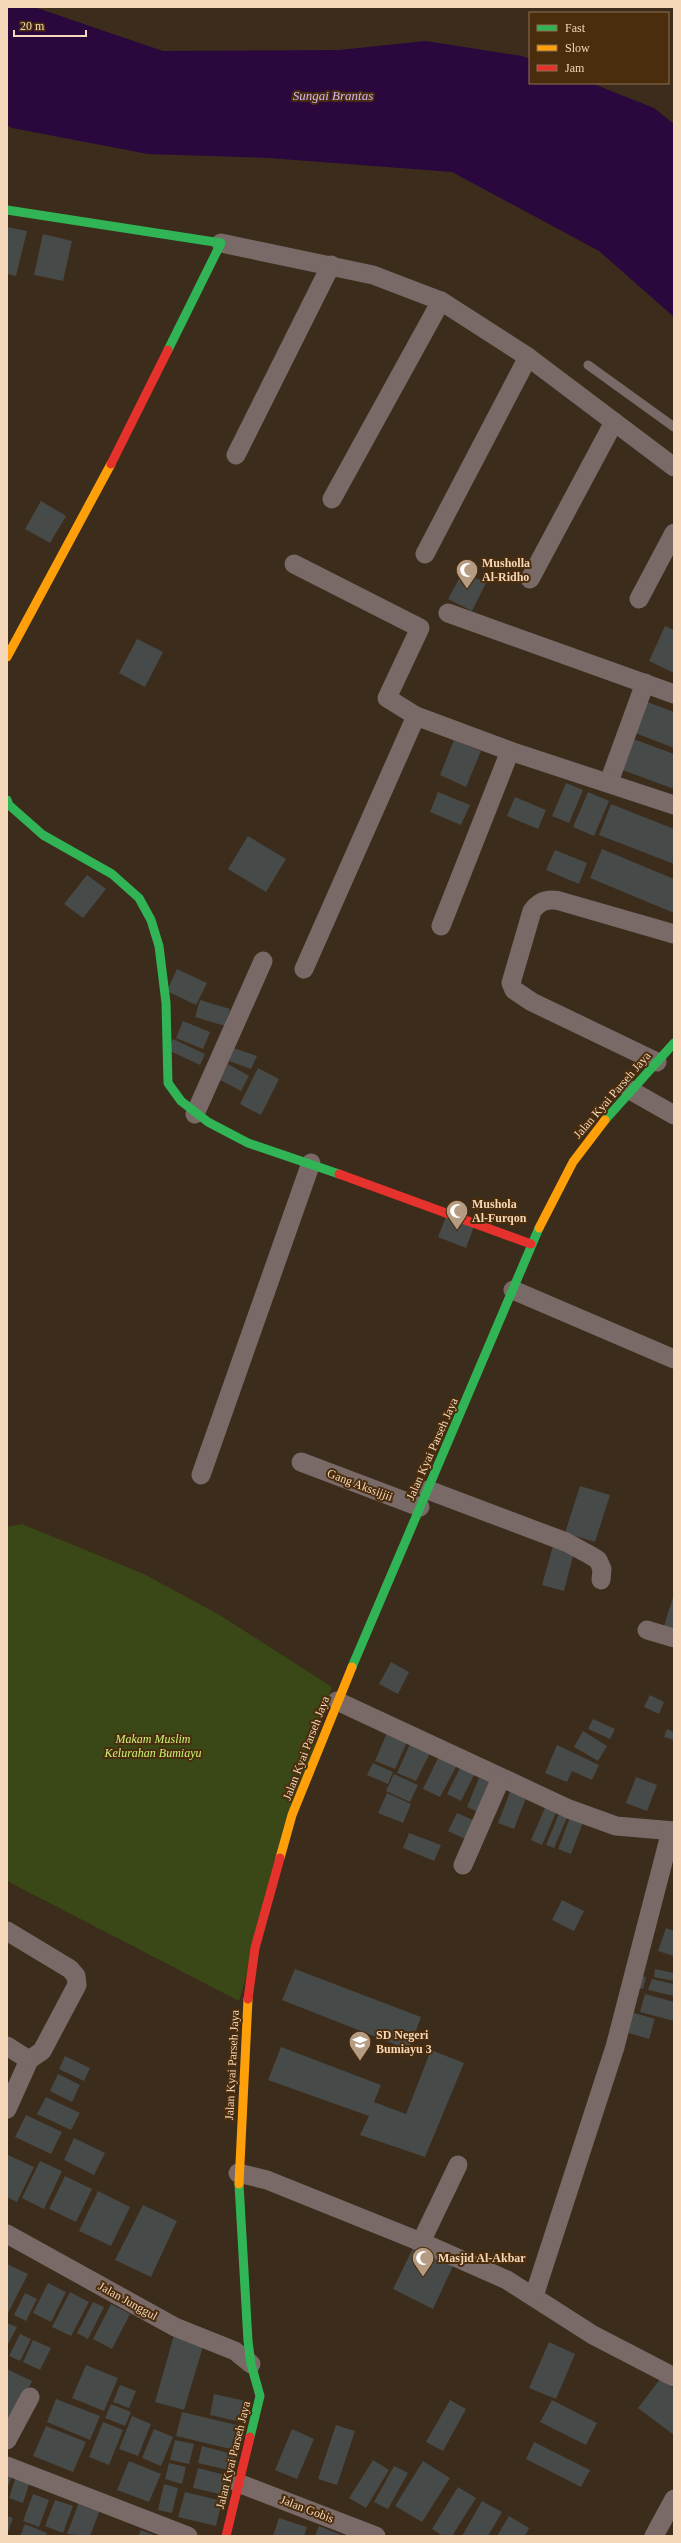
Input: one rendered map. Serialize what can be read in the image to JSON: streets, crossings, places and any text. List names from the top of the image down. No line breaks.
{"streets":{"street":["Jalan Kyai Parseh Jaya","Gang Akssijjii","Jalan Junggul","Jalan Gobis"]},"crossings":[["Jalan Kyai Parseh Jaya","Gang Akssijjii"],["Jalan Kyai Parseh Jaya","Jalan Junggul"],["Jalan Kyai Parseh Jaya","Jalan Gobis"]],"water":["Sungai Brantas"],"parks":["Makam Muslim Kelurahan Bumiayu"],"places":{"mosque":["Musholla Al-Ridho","Mushola Al-Furqon","Masjid Al-Akbar"],"school or university":["SD Negeri Bumiayu 3"]},"legend":["Fast","Slow","Jam"],"scale_bar":"20 m"}
